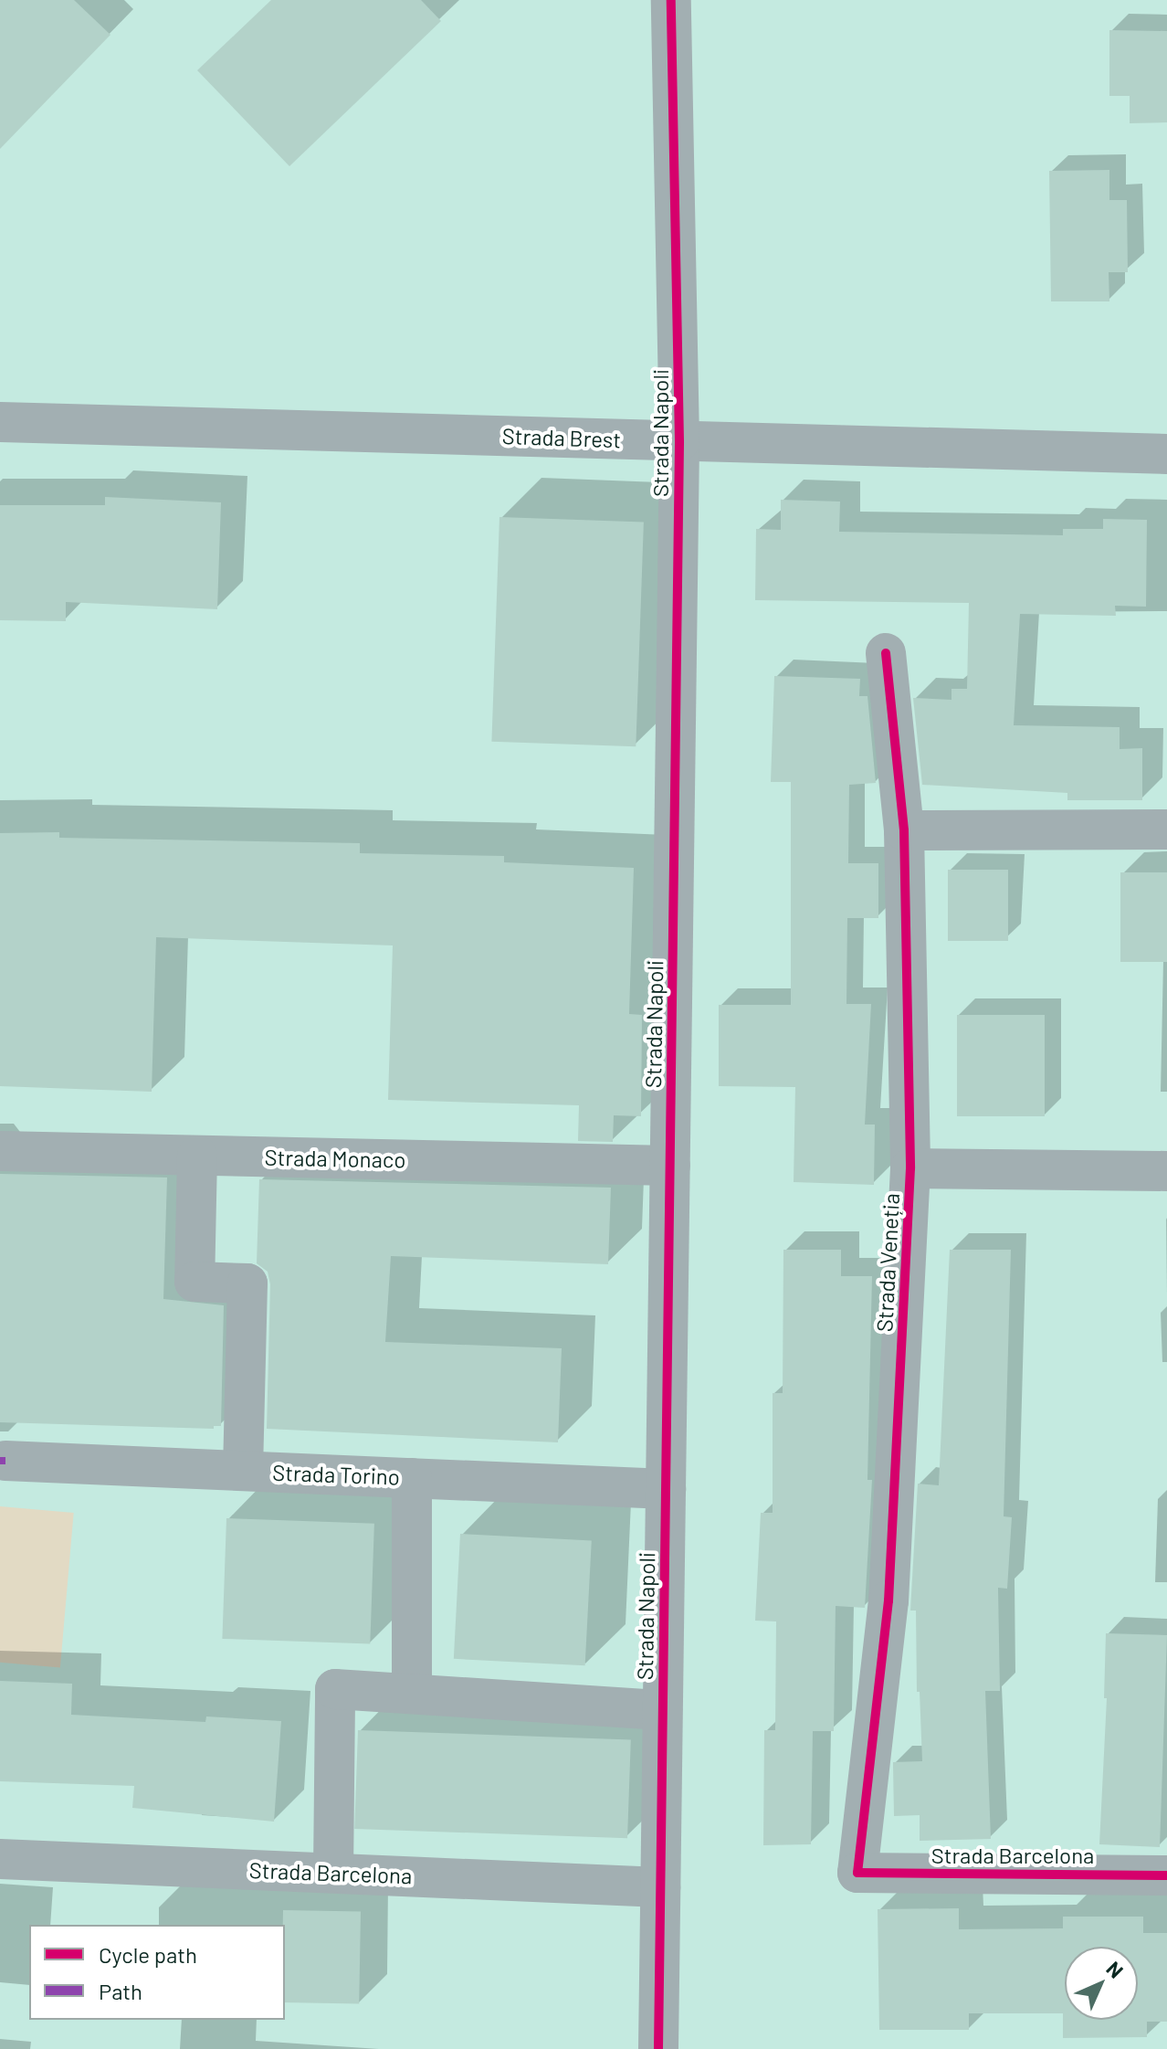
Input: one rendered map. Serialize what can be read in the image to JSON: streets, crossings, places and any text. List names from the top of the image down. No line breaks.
{"streets":{"street":["Strada Napoli","Strada Brest","Strada Monaco","Strada Veneția","Strada Torino","Strada Barcelona"]},"crossings":[["Strada Napoli","Strada Brest"],["Strada Napoli","Strada Monaco"],["Strada Napoli","Strada Torino"],["Strada Napoli","Strada Barcelona"],["Strada Veneția","Strada Barcelona"]],"legend":["Cycle path","Path"],"north":"top right"}
